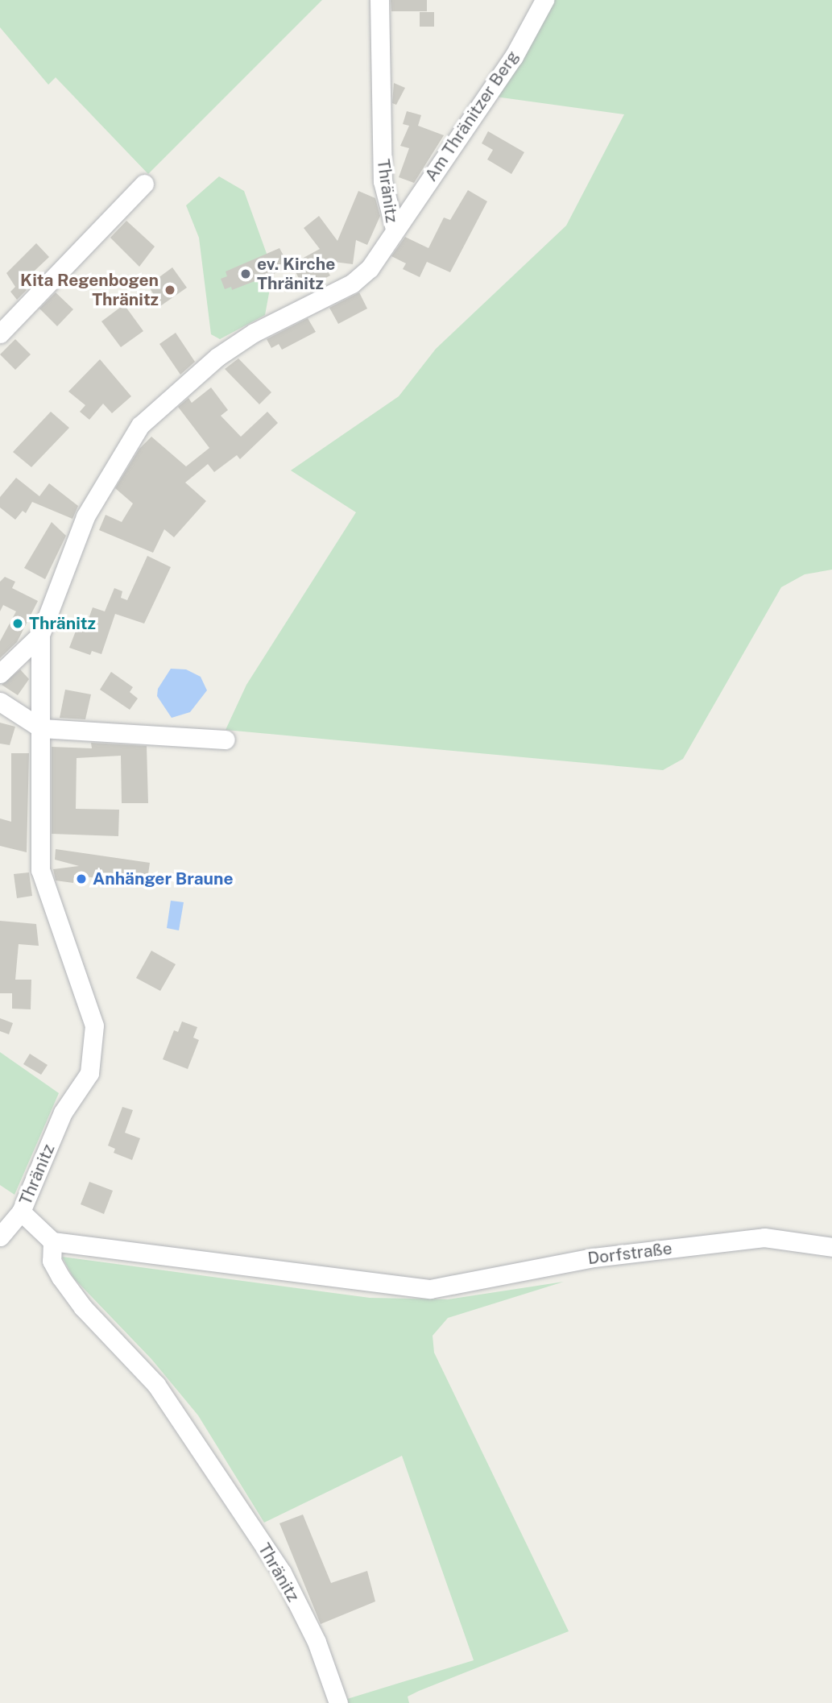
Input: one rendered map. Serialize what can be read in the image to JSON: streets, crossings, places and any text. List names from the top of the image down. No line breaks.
{"streets":{"street":["Am Thränitzer Berg","Thränitz","Dorfstraße"]},"crossings":[["Am Thränitzer Berg","Thränitz"],["Thränitz","Dorfstraße"]],"places":["ev. Kirche Thränitz","Kita Regenbogen Thränitz","Thränitz","Anhänger Braune"]}
